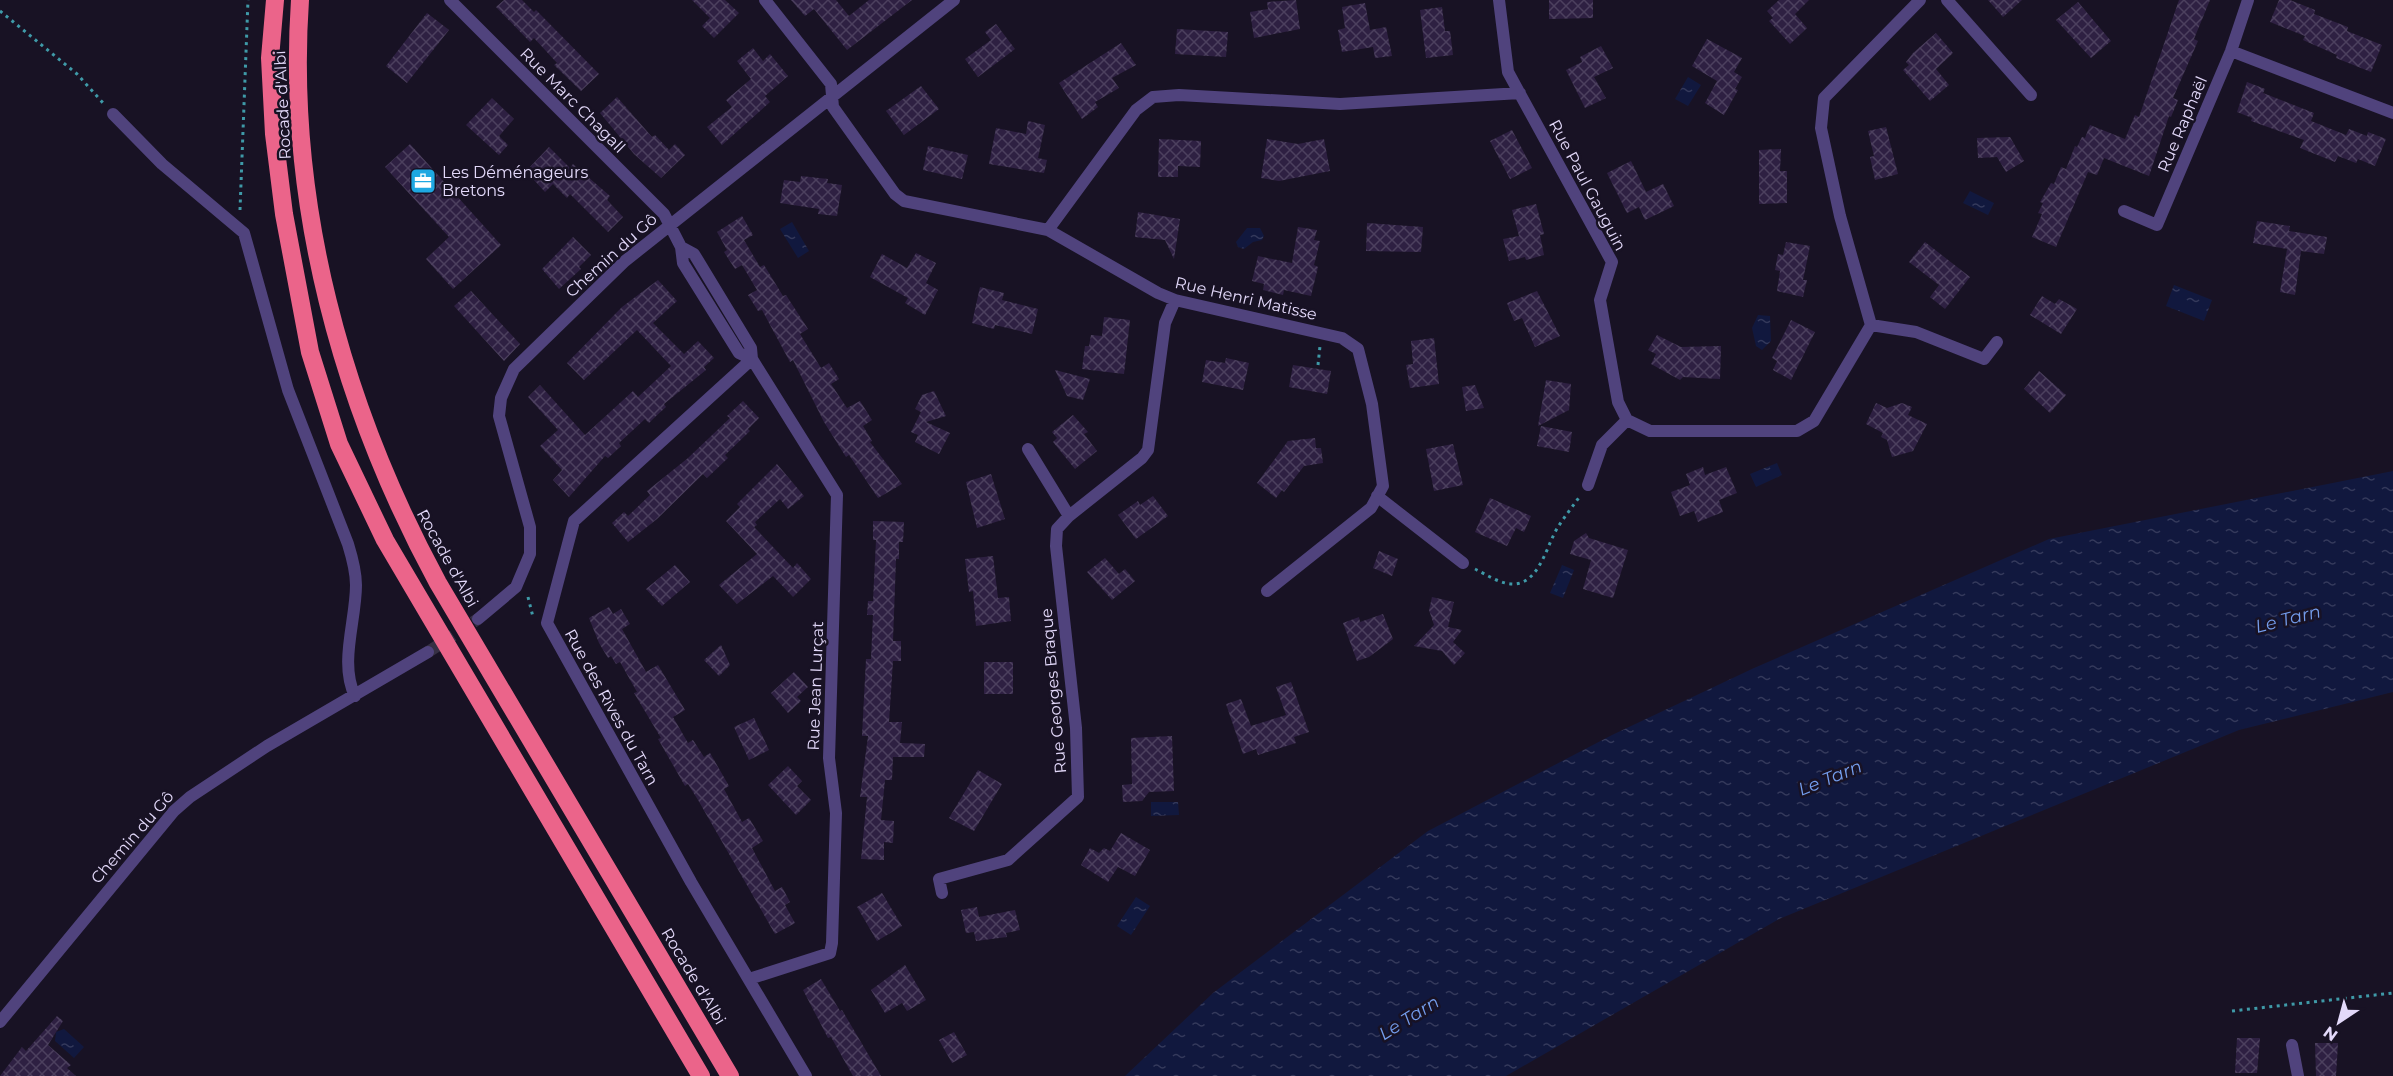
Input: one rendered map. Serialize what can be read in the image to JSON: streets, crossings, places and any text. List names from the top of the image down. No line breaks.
{"streets":{"highway":["Rocade d'Albi"],"street":["Rue Marc Chagall","Rue Raphaël","Rue Paul Gauguin","Chemin du Gô","Rue Henri Matisse","Rue Jean Lurçat","Rue Georges Braque","Rue des Rives du Tarn"]},"crossings":[["Rue Marc Chagall","Chemin du Gô"],["Rue Marc Chagall","Rue Jean Lurçat"],["Chemin du Gô","Rue Henri Matisse"],["Chemin du Gô","Rue Jean Lurçat"],["Rue Henri Matisse","Rue Georges Braque"],["Rue Jean Lurçat","Rue des Rives du Tarn"]],"water":["Le Tarn"],"places":{"office":["Les Déménageurs Bretons"]},"north":"bottom left"}
